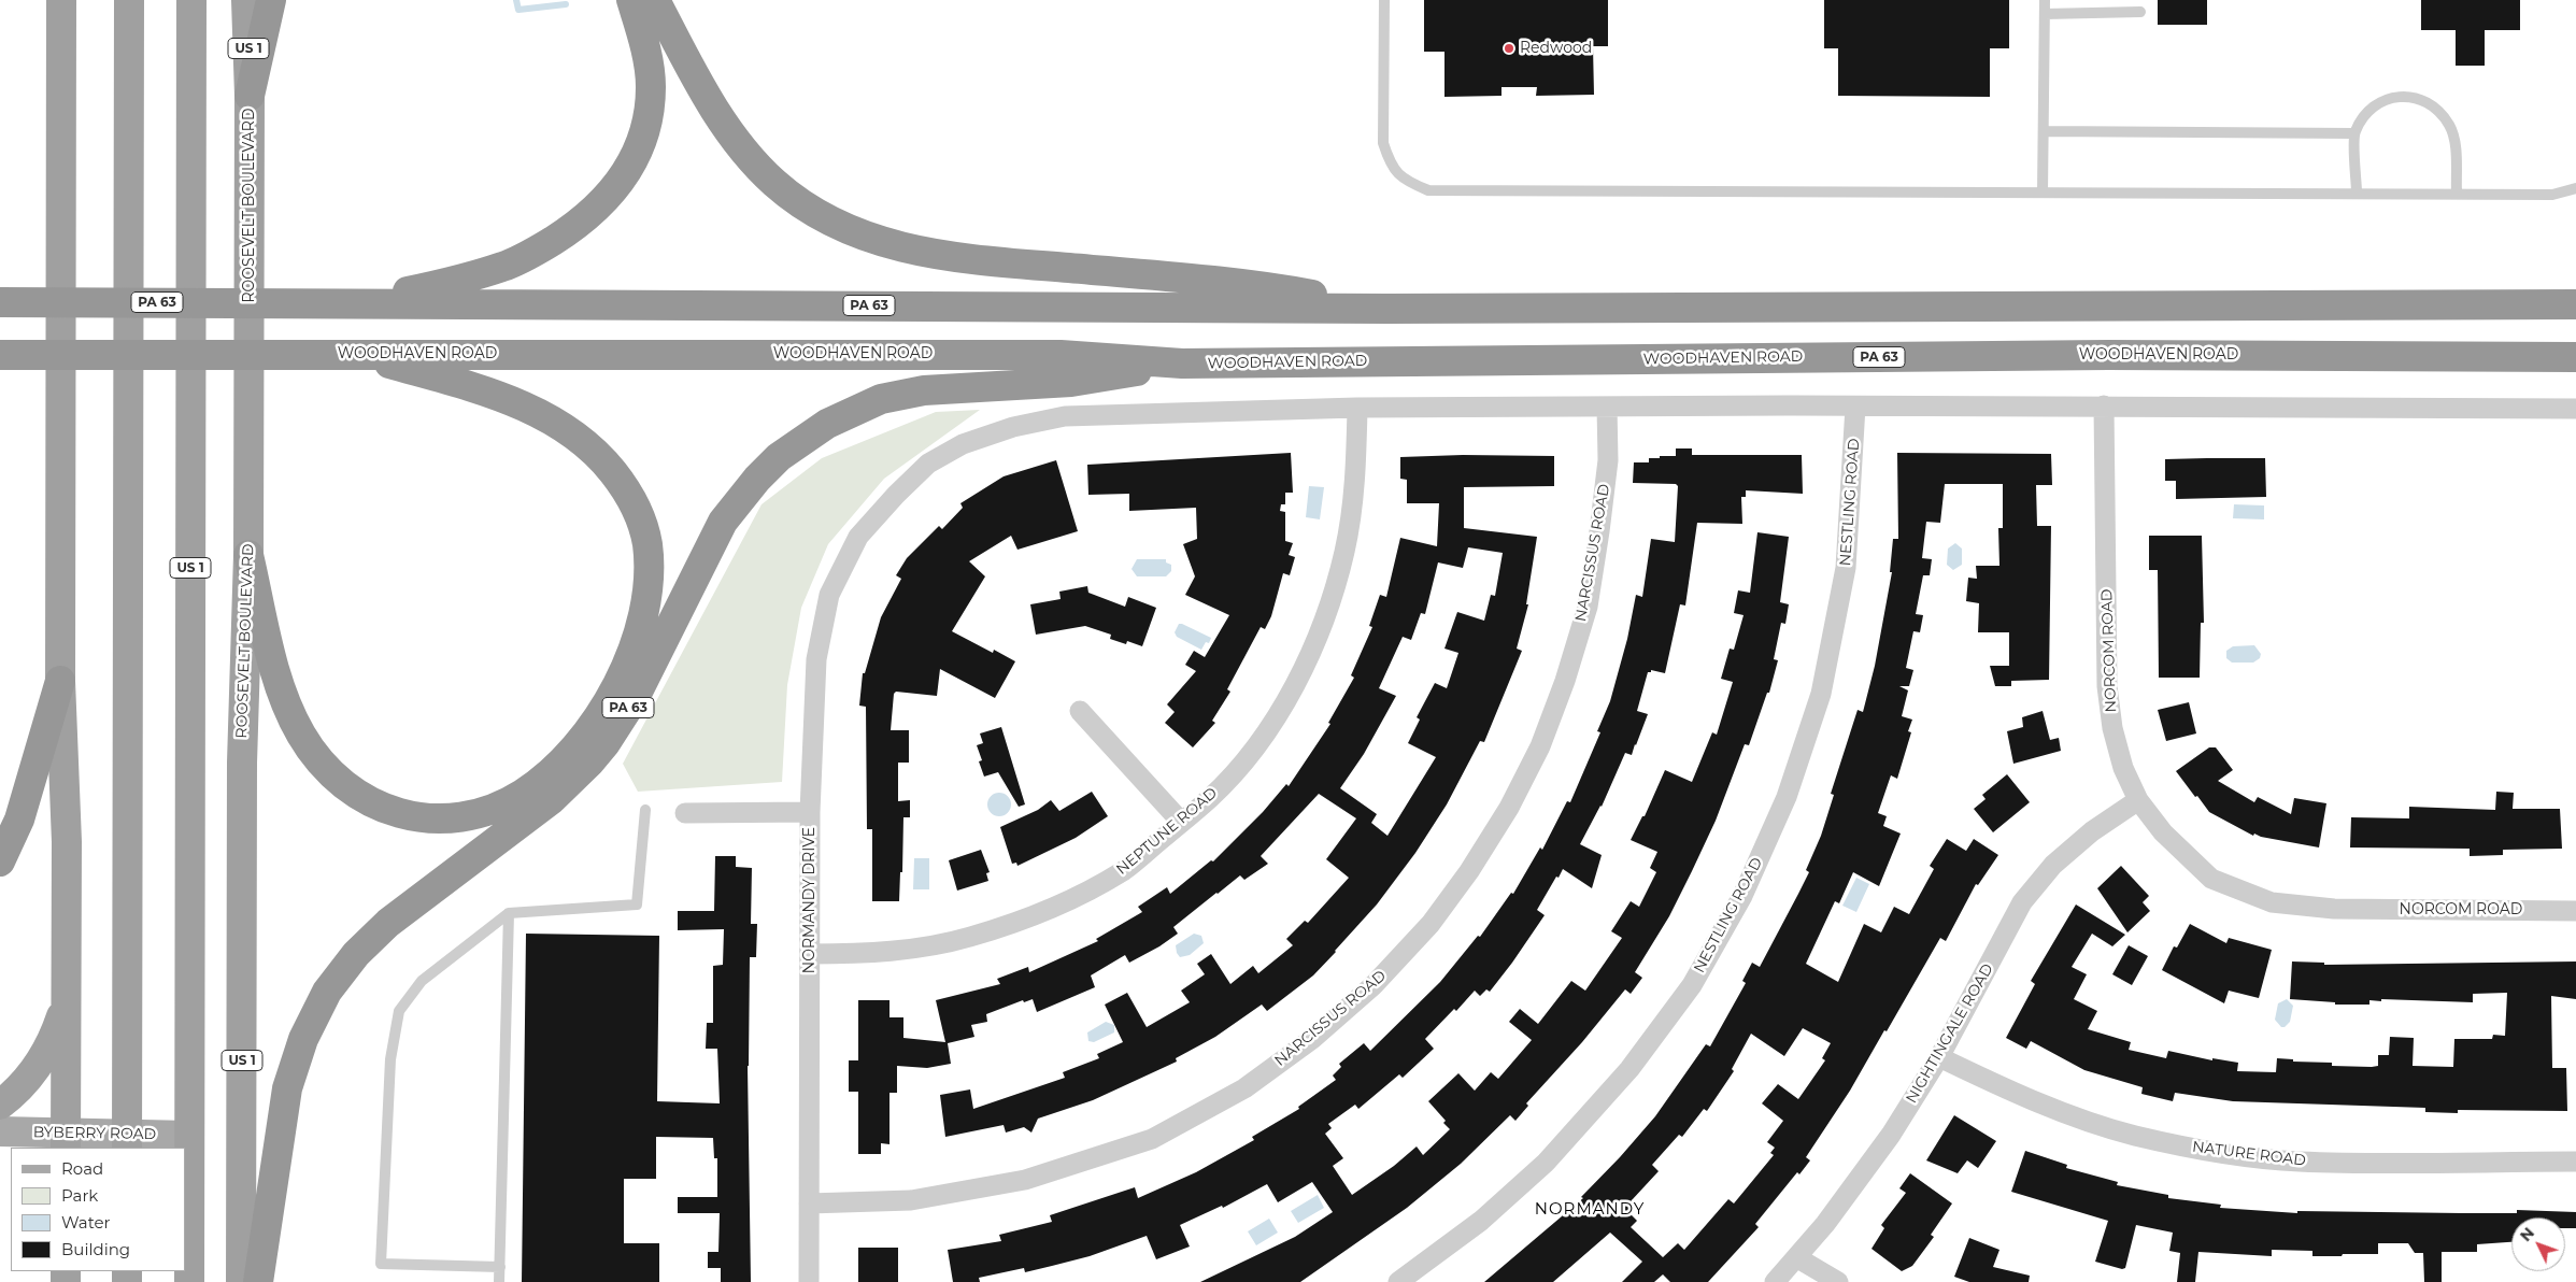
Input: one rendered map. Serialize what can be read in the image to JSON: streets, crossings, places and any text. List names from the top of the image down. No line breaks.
{"streets":{"highway":["US 1","ROOSEVELT BOULEVARD","PA 63","WOODHAVEN ROAD"],"main road":["BYBERRY ROAD"],"street":["NESTLING ROAD","NARCISSUS ROAD","NORCOM ROAD","NEPTUNE ROAD","NORMANDY DRIVE","NIGHTINGALE ROAD","NATURE ROAD"]},"crossings":[["US 1","BYBERRY ROAD"],["PA 63","WOODHAVEN ROAD"],["NARCISSUS ROAD","NORMANDY DRIVE"],["NORCOM ROAD","NIGHTINGALE ROAD"],["NEPTUNE ROAD","NORMANDY DRIVE"],["NIGHTINGALE ROAD","NATURE ROAD"]],"districts":["NORMANDY"],"places":["Redwood"],"legend":["Road","Park","Water","Building"],"north":"top left"}
